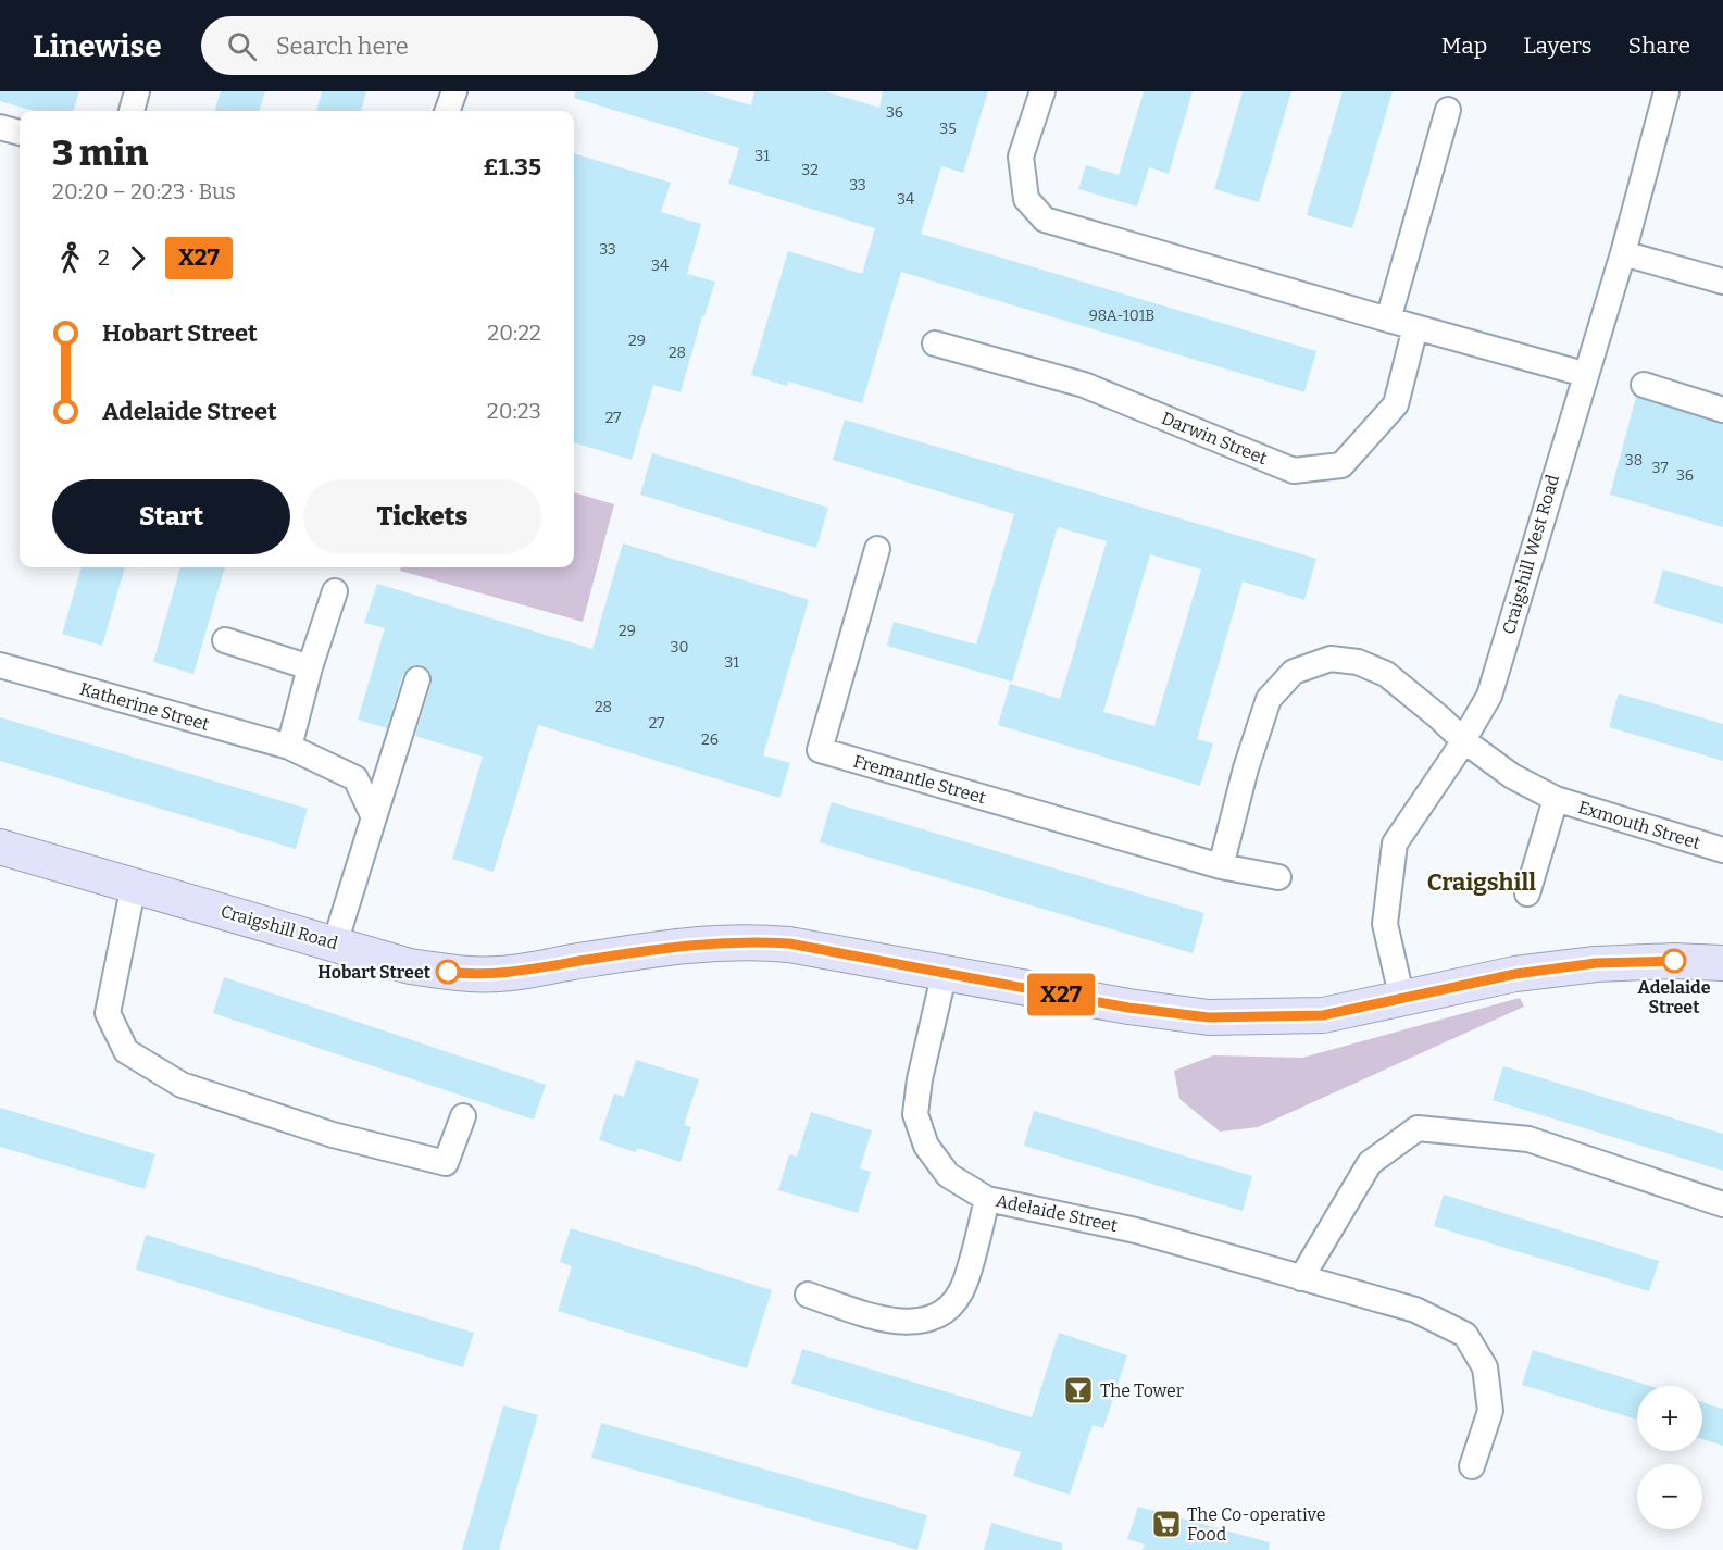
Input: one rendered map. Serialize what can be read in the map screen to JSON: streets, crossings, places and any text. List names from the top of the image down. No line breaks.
{"streets":{"street":["Darwin Street","Craigshill West Road","Katherine Street","Fremantle Street","Exmouth Street","Craigshill Road","Adelaide Street"]},"crossings":[["Craigshill West Road","Exmouth Street"],["Craigshill West Road","Craigshill Road"],["Craigshill Road","Adelaide Street"]],"districts":["Craigshill"],"places":{"other":["Adelaide Street","Hobart Street"],"bar":["The Tower"],"supermarket":["The Co-operative Food"]},"lines":["bus line X27"],"house_numbers":["36","35","31","32","33","34","33","34","98A-101B","29","28","27","38","37","36","29","30","31","28","27","26"],"page":{"header":"Linewise","search":"Search here","nav":["Map","Layers","Share"],"on_map":"X27","heading":["3 min","20:20 – 20:23 · Bus","£1.35"],"legs":["2","X27"],"list":[{"name":"Hobart Street","value":"20:22"},{"name":"Adelaide Street","value":"20:23"}],"buttons":["Start","Tickets"],"map_buttons":["+","−"]}}
